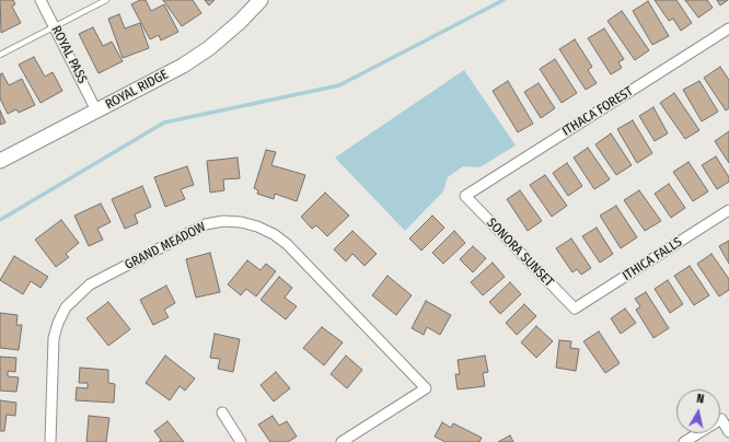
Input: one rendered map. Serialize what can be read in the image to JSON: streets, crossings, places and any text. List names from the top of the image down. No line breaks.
{"streets":{"street":["ROYAL PASS","ROYAL RIDGE","ITHACA FOREST","GRAND MEADOW","SONORA SUNSET","ITHICA FALLS"]},"crossings":[["ROYAL PASS","ROYAL RIDGE"],["ITHACA FOREST","SONORA SUNSET"],["SONORA SUNSET","ITHICA FALLS"]],"north":"top"}
